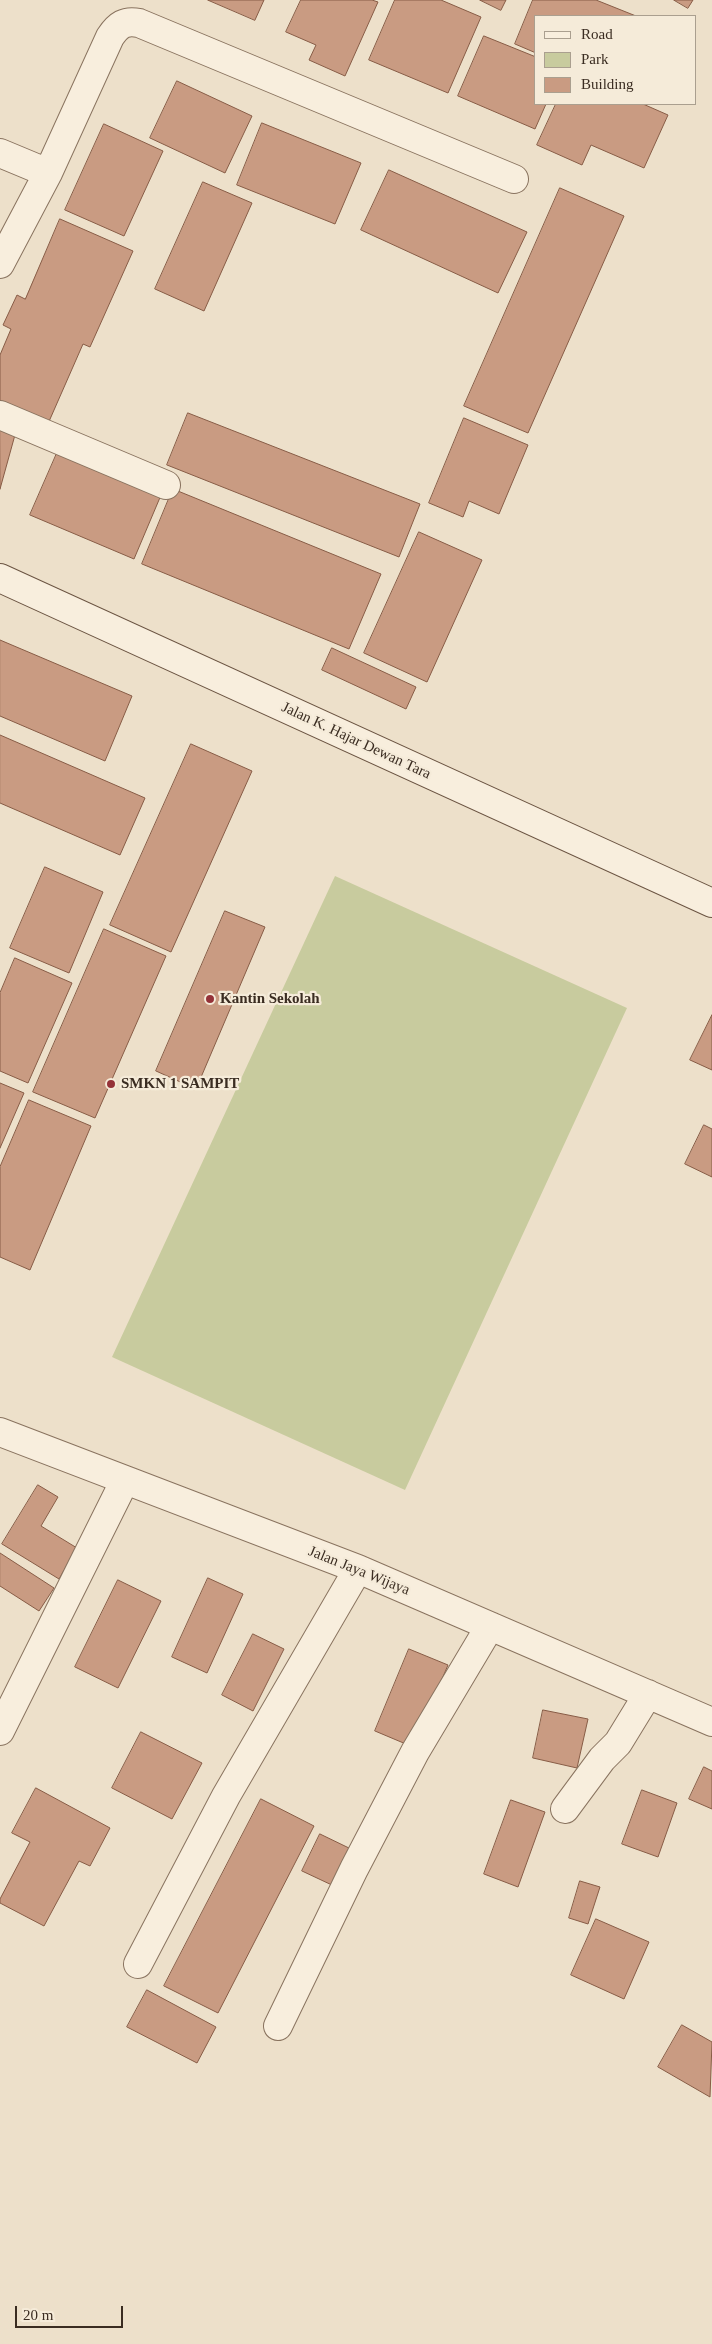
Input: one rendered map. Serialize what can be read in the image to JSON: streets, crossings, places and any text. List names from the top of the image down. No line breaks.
{"streets":{"street":["Jalan K. Hajar Dewan Tara","Jalan Jaya Wijaya"]},"places":["Kantin Sekolah","SMKN 1 SAMPIT"],"legend":["Road","Park","Building"],"scale_bar":"20 m"}
